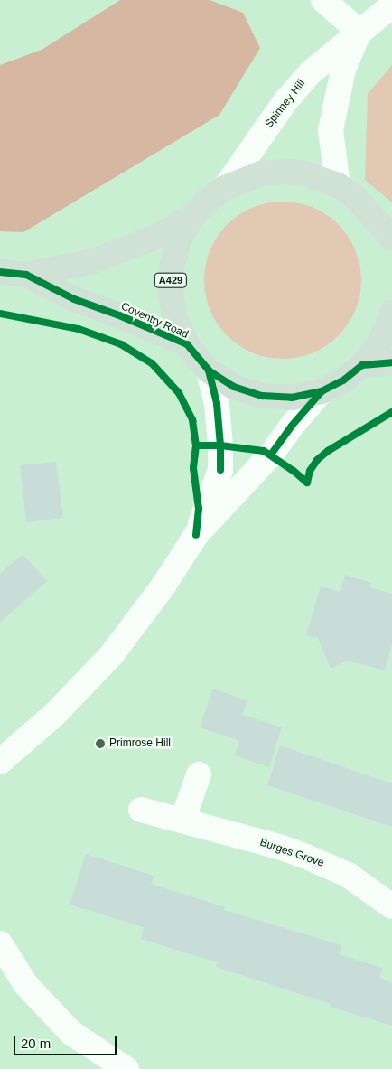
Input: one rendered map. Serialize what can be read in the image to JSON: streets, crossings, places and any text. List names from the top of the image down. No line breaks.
{"streets":{"main road":["A429","Coventry Road"],"street":["Spinney Hill","Burges Grove"]},"crossings":[["Spinney Hill","Coventry Road"]],"places":["Primrose Hill"],"scale_bar":"20 m"}
